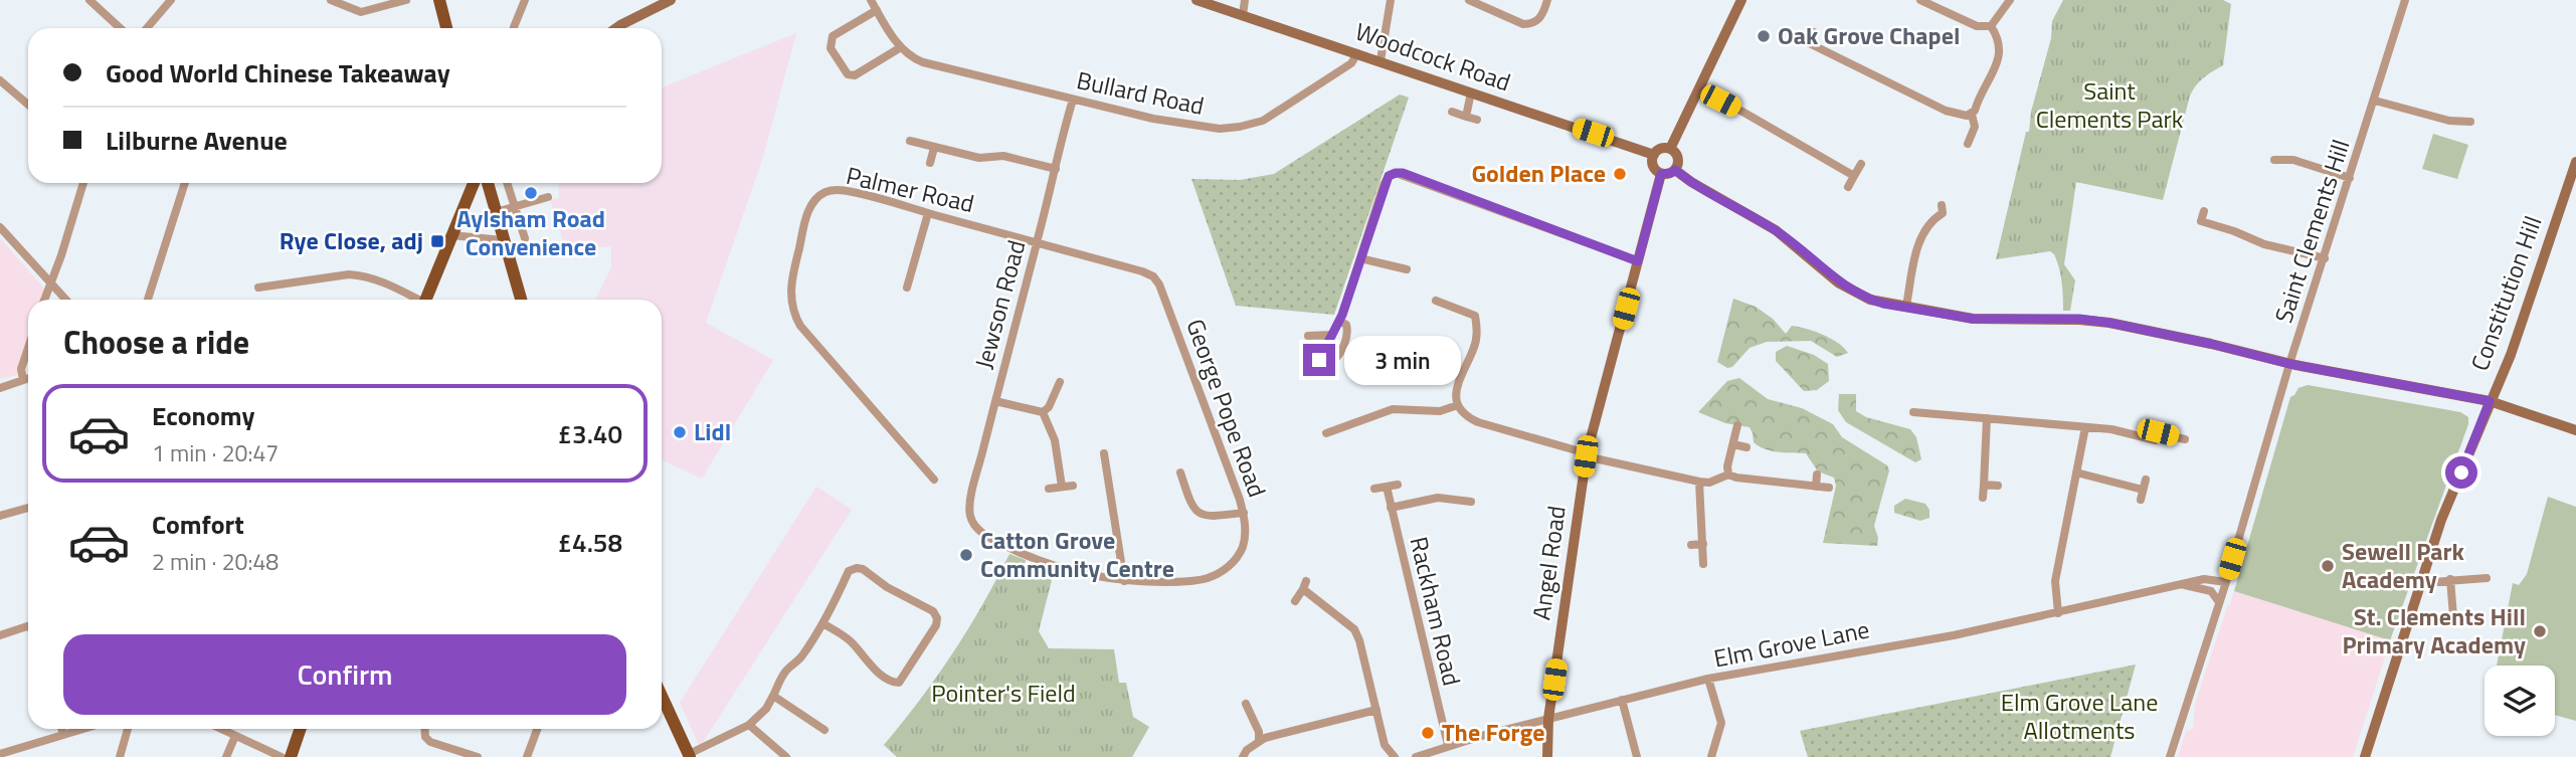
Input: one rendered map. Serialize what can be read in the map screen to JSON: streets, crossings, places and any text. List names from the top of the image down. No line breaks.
{"streets":{"street":["Woodcock Road","Bullard Road","Palmer Road","Saint Clements Hill","Constitution Hill","Jewson Road","George Pope Road","Angel Road","Rackham Road","Elm Grove Lane"]},"crossings":[["Woodcock Road","Bullard Road"],["Woodcock Road","Angel Road"],["Bullard Road","Jewson Road"],["Palmer Road","Jewson Road"],["Palmer Road","George Pope Road"],["Saint Clements Hill","Elm Grove Lane"],["Jewson Road","George Pope Road"],["Angel Road","Elm Grove Lane"],["Rackham Road","Elm Grove Lane"]],"parks":["Saint Clements Park","Pointer's Field","Elm Grove Lane Allotments"],"places":{"other":["Oak Grove Chapel","Golden Place","Aylsham Road Convenience","Lidl","Catton Grove Community Centre","Sewell Park Academy","St. Clements Hill Primary Academy","The Forge"],"transit":["Rye Close, adj"]},"page":{"banner":["Good World Chinese Takeaway","Lilburne Avenue"],"heading":"Choose a ride","bubble":"3 min","list":[{"name":"Economy","note":"1 min · 20:47","value":"£3.40"},{"name":"Comfort","note":"2 min · 20:48","value":"£4.58"}],"buttons":"Confirm"}}
